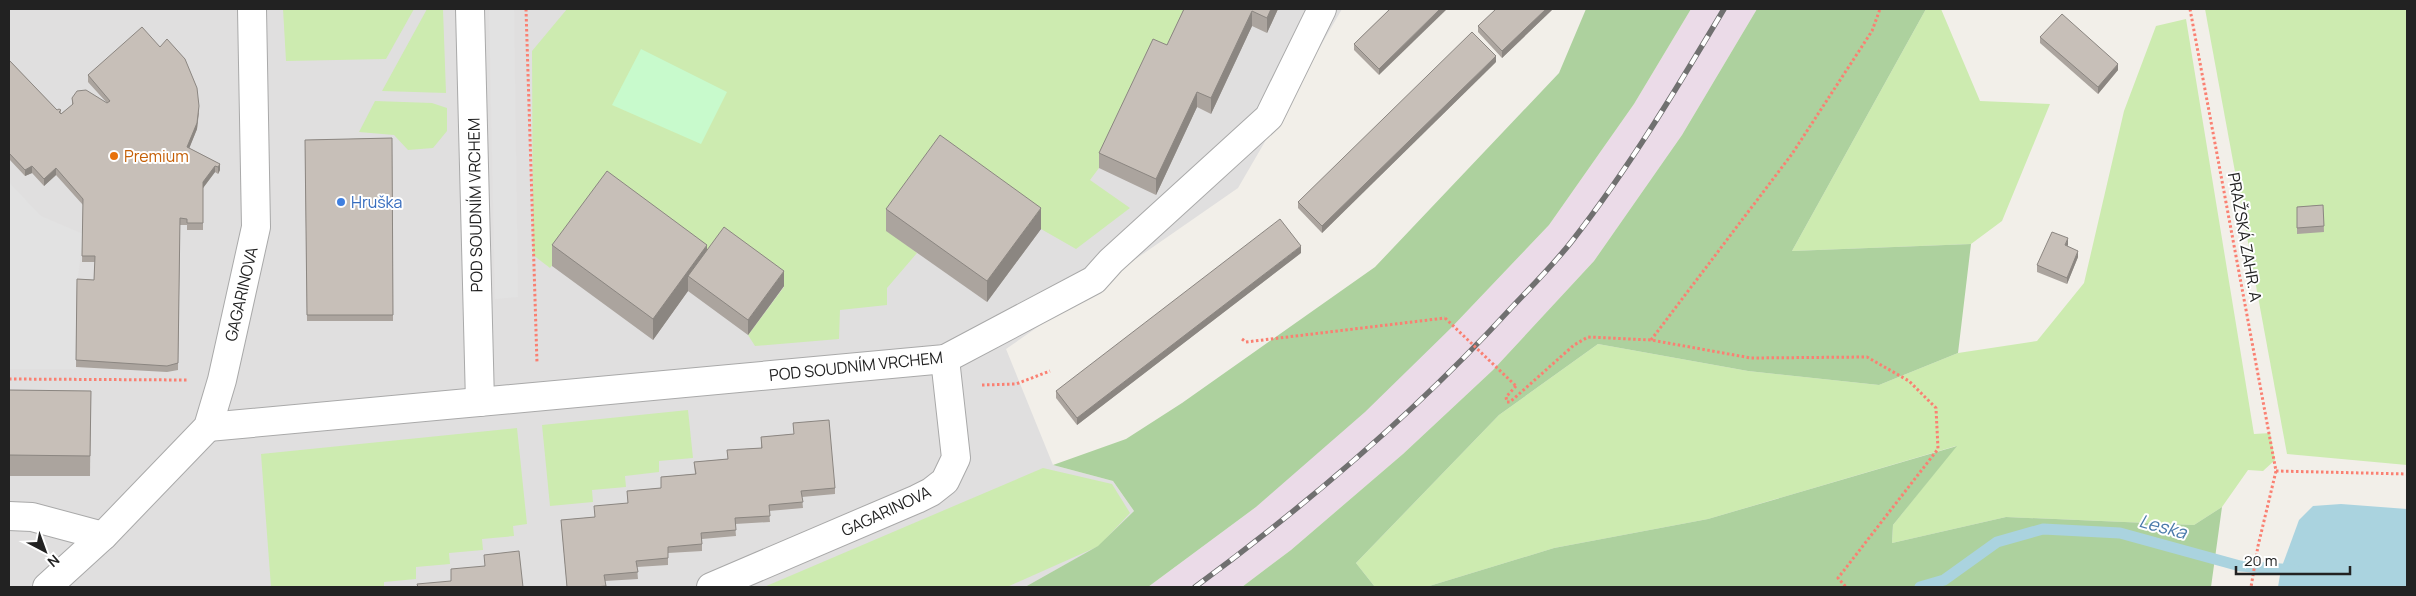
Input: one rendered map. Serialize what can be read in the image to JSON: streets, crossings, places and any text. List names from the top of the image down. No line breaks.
{"streets":{"street":["POD SOUDNÍM VRCHEM","GAGARINOVA"],"path":["PRAŽSKÁ ZAHR. A"]},"crossings":[["POD SOUDNÍM VRCHEM","GAGARINOVA"]],"water":["Leska"],"places":["Premium","Hruška"],"scale_bar":"20 m","north":"bottom right"}
